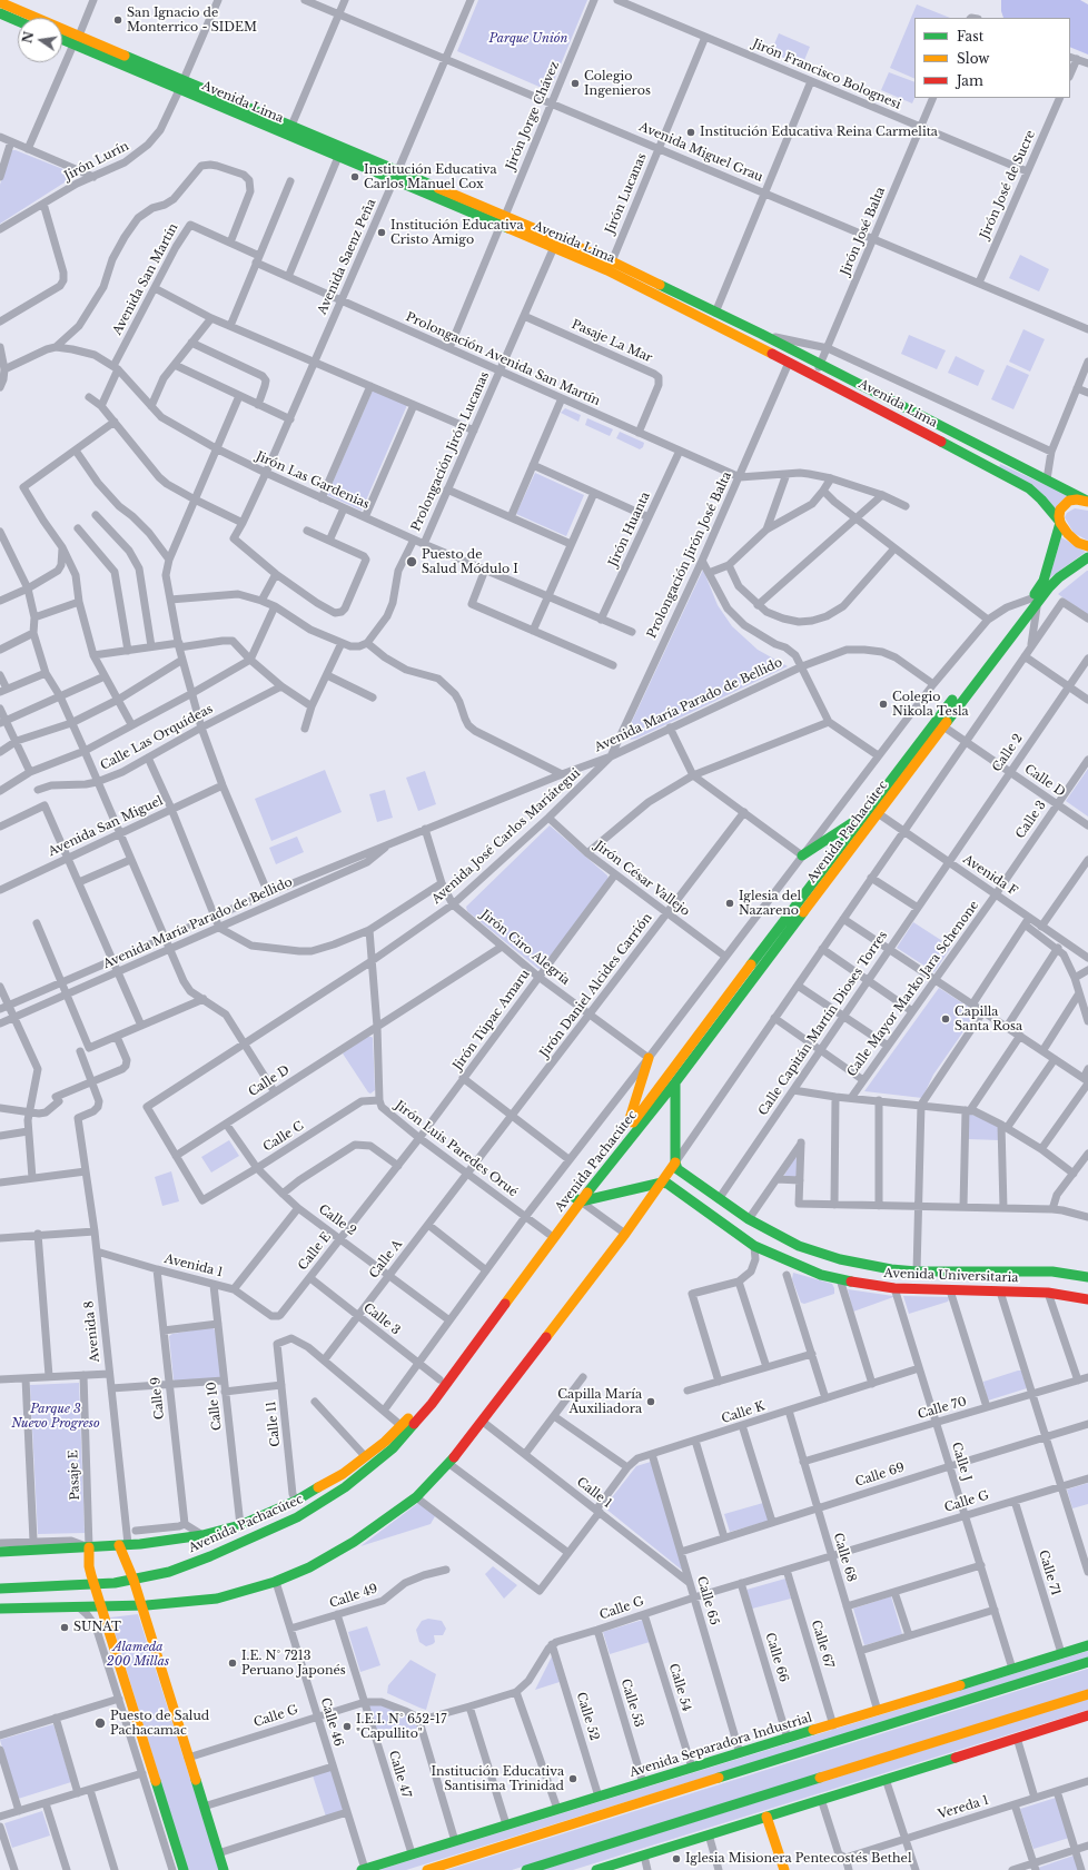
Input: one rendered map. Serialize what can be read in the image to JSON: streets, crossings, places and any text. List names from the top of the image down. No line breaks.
{"streets":{"main road":["Avenida Lima","Avenida Pachacútec","Avenida Universitaria","Avenida Separadora Industrial"],"street":["Jirón Francisco Bolognesi","Jirón Jorge Chávez","Avenida Miguel Grau","Jirón Lurín","Jirón José de Sucre","Jirón Lucanas","Jirón José Balta","Avenida Saenz Peña","Avenida San Martín","Pasaje La Mar","Prolongación Avenida San Martín","Prolongación Jirón Lucanas","Jirón Las Gardenias","Jirón Huanta","Prolongación Jirón José Balta","Avenida María Parado de Bellido","Calle Las Orquídeas","Calle 2","Calle D","Calle 3","Avenida San Miguel","Avenida José Carlos Mariátegui","Avenida F","Jirón César Vallejo","Jirón Ciro Alegría","Jirón Daniel Alcides Carrión","Calle Mayor Marko Jara Schenone","Jirón Túpac Amaru","Calle Capitán Martín Dioses Torres","Calle C","Jirón Luis Paredes Orué","Calle E","Calle A","Avenida 1","Avenida 8","Calle 9","Calle 10","Calle 70","Calle K","Calle 11","Calle J","Pasaje E","Calle 69","Calle 1","Calle G","Calle 68","Calle 71","Calle 49","Calle 65","Calle 67","Calle 66","Calle 54","Calle 53","Calle 52","Calle 46","Calle 47","Vereda 1"]},"crossings":[["Jirón Francisco Bolognesi","Jirón José de Sucre"],["Jirón Francisco Bolognesi","Jirón Lucanas"],["Jirón Francisco Bolognesi","Jirón José Balta"],["Avenida Lima","Jirón Jorge Chávez"],["Avenida Lima","Jirón Lurín"],["Avenida Lima","Jirón Lucanas"],["Avenida Lima","Jirón José Balta"],["Avenida Lima","Avenida Saenz Peña"],["Avenida Lima","Prolongación Jirón Lucanas"],["Avenida Lima","Prolongación Jirón José Balta"],["Avenida Lima","Avenida Pachacútec"],["Jirón Jorge Chávez","Avenida Miguel Grau"],["Jirón Jorge Chávez","Prolongación Avenida San Martín"],["Avenida Miguel Grau","Jirón José de Sucre"],["Avenida Miguel Grau","Jirón Lucanas"],["Avenida Miguel Grau","Jirón José Balta"],["Avenida Miguel Grau","Avenida Saenz Peña"],["Avenida Saenz Peña","Prolongación Avenida San Martín"],["Avenida Saenz Peña","Jirón Las Gardenias"],["Avenida San Martín","Prolongación Avenida San Martín"],["Avenida San Martín","Jirón Las Gardenias"],["Pasaje La Mar","Prolongación Avenida San Martín"],["Pasaje La Mar","Prolongación Jirón Lucanas"],["Prolongación Avenida San Martín","Prolongación Jirón Lucanas"],["Prolongación Avenida San Martín","Jirón Huanta"],["Prolongación Avenida San Martín","Prolongación Jirón José Balta"],["Prolongación Jirón Lucanas","Jirón Las Gardenias"],["Jirón Las Gardenias","Jirón Huanta"],["Prolongación Jirón José Balta","Avenida María Parado de Bellido"],["Prolongación Jirón José Balta","Avenida José Carlos Mariátegui"],["Avenida María Parado de Bellido","Avenida Pachacútec"],["Avenida María Parado de Bellido","Avenida José Carlos Mariátegui"],["Avenida María Parado de Bellido","Jirón Ciro Alegría"],["Calle 2","Calle D"],["Calle 2","Avenida Pachacútec"],["Calle 2","Avenida F"],["Calle 2","Calle Capitán Martín Dioses Torres"],["Calle 2","Calle C"],["Calle 2","Calle E"],["Calle 2","Calle A"],["Calle D","Calle 3"],["Calle D","Avenida Pachacútec"],["Calle D","Avenida José Carlos Mariátegui"],["Calle D","Jirón Ciro Alegría"],["Calle D","Calle C"],["Calle D","Jirón Luis Paredes Orué"],["Calle 3","Avenida Pachacútec"],["Calle 3","Avenida F"],["Calle 3","Calle Mayor Marko Jara Schenone"],["Calle 3","Calle E"],["Calle 3","Calle A"],["Avenida Pachacútec","Avenida F"],["Avenida Pachacútec","Jirón César Vallejo"],["Avenida Pachacútec","Jirón Ciro Alegría"],["Avenida Pachacútec","Jirón Luis Paredes Orué"],["Avenida Pachacútec","Avenida 8"],["Avenida Pachacútec","Calle 10"],["Avenida Pachacútec","Calle 11"],["Avenida Pachacútec","Pasaje E"],["Avenida José Carlos Mariátegui","Jirón César Vallejo"],["Avenida José Carlos Mariátegui","Jirón Ciro Alegría"],["Avenida José Carlos Mariátegui","Calle C"],["Avenida José Carlos Mariátegui","Jirón Luis Paredes Orué"],["Avenida F","Calle Mayor Marko Jara Schenone"],["Avenida F","Calle Capitán Martín Dioses Torres"],["Jirón César Vallejo","Jirón Daniel Alcides Carrión"],["Jirón César Vallejo","Jirón Túpac Amaru"],["Jirón Ciro Alegría","Jirón Daniel Alcides Carrión"],["Jirón Ciro Alegría","Jirón Túpac Amaru"],["Jirón Daniel Alcides Carrión","Jirón Luis Paredes Orué"],["Jirón Daniel Alcides Carrión","Calle A"],["Jirón Túpac Amaru","Jirón Luis Paredes Orué"],["Jirón Túpac Amaru","Calle E"],["Calle Capitán Martín Dioses Torres","Avenida Universitaria"],["Calle C","Jirón Luis Paredes Orué"],["Jirón Luis Paredes Orué","Calle E"],["Jirón Luis Paredes Orué","Calle A"],["Calle E","Avenida 1"],["Calle A","Calle 11"],["Avenida 1","Avenida 8"],["Avenida 1","Calle 9"],["Avenida 1","Calle 10"],["Avenida Universitaria","Calle J"],["Calle 70","Calle J"],["Calle 70","Calle 68"],["Calle K","Calle J"],["Calle K","Calle 1"],["Calle K","Calle 68"],["Calle K","Calle 65"],["Calle J","Calle 69"],["Calle J","Calle G"],["Calle J","Avenida Separadora Industrial"],["Calle 69","Calle 68"],["Calle 69","Calle 65"],["Calle 1","Calle 65"],["Calle G","Calle 68"],["Calle G","Calle 71"],["Calle G","Calle 65"],["Calle G","Calle 67"],["Calle G","Calle 66"],["Calle G","Calle 54"],["Calle G","Calle 53"],["Calle G","Calle 52"],["Calle G","Calle 46"],["Calle G","Calle 47"],["Calle 68","Avenida Separadora Industrial"],["Calle 71","Avenida Separadora Industrial"],["Calle 49","Calle 46"],["Calle 49","Calle 47"],["Calle 65","Avenida Separadora Industrial"],["Calle 67","Avenida Separadora Industrial"],["Calle 66","Avenida Separadora Industrial"],["Calle 54","Avenida Separadora Industrial"],["Calle 53","Avenida Separadora Industrial"],["Calle 52","Avenida Separadora Industrial"],["Calle 46","Avenida Separadora Industrial"],["Avenida Separadora Industrial","Calle 47"]],"parks":["Parque Unión","Parque 3 Nuevo Progreso","Alameda 200 Millas"],"places":["San Ignacio de Monterrico - SIDEM","Colegio Ingenieros","Institución Educativa Reina Carmelita","Institución Educativa Carlos Manuel Cox","Institución Educativa Cristo Amigo","Puesto de Salud Módulo I","Colegio Nikola Tesla","Iglesia del Nazareno","Capilla Santa Rosa","Capilla María Auxiliadora","SUNAT","I.E. N° 7213 Peruano Japonés","Puesto de Salud Pachacamac","I.E.I. N° 652-17 \"Capullito\"","Institución Educativa Santisima Trinidad","Iglesia Misionera Pentecostés Bethel"],"legend":["Fast","Slow","Jam"],"north":"left"}
